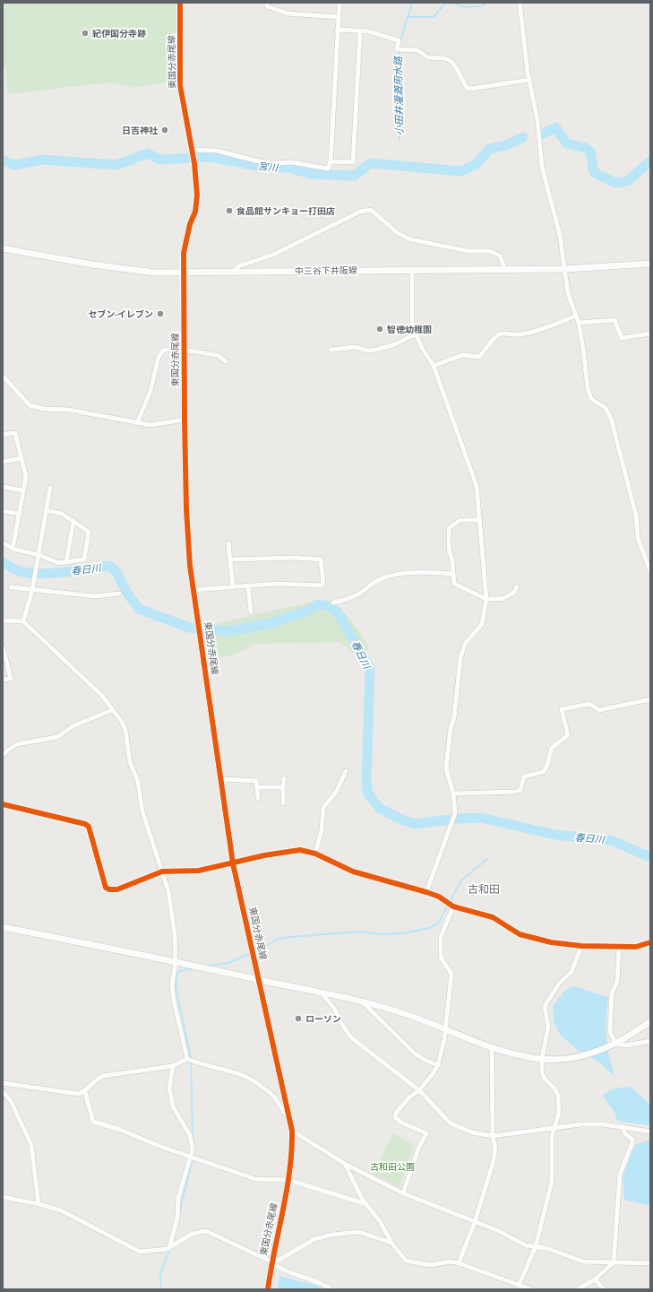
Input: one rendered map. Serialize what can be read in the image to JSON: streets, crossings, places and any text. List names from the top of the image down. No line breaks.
{"streets":{"street":["東国分赤尾線","中三谷下井阪線"]},"crossings":[["東国分赤尾線","中三谷下井阪線"]],"districts":["古和田"],"water":["小田井灌漑用水路","宮川","春日川"],"parks":["古和田公園"],"places":["紀伊国分寺跡","日吉神社","食品館サンキョー打田店","セブン-イレブン","智徳幼稚園","ローソン"]}
